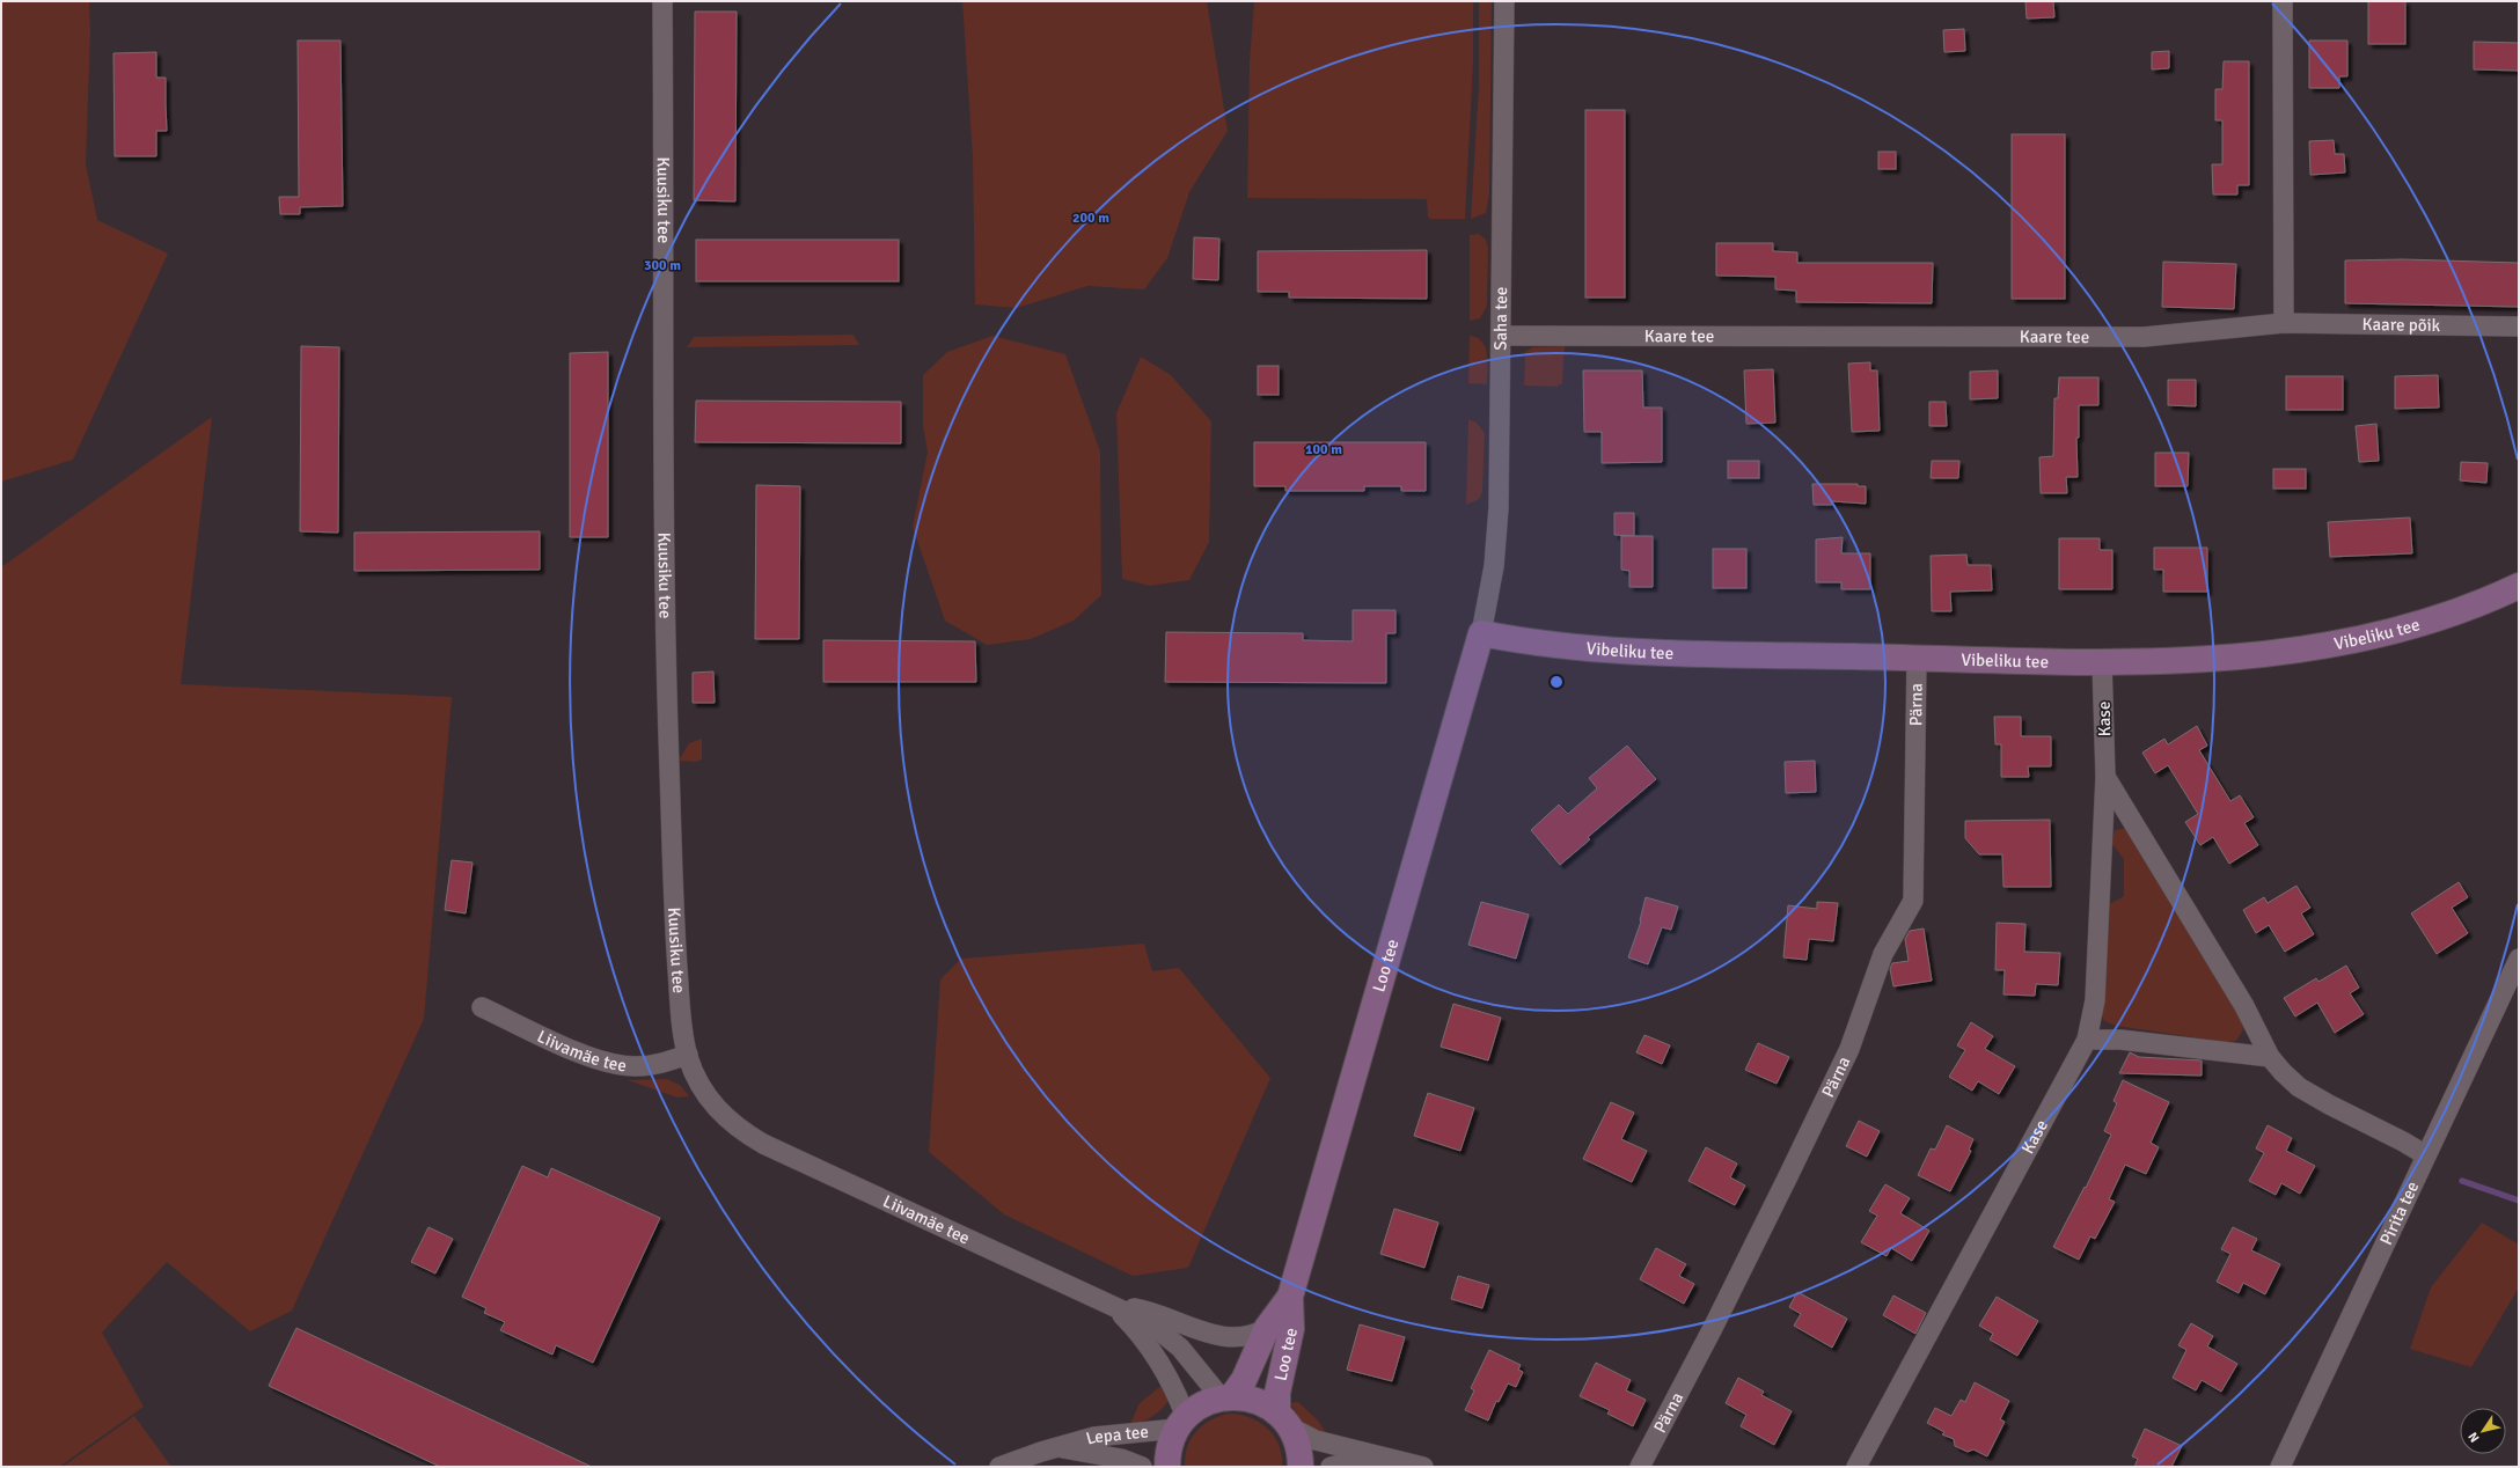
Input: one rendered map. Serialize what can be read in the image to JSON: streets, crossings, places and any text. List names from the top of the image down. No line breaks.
{"streets":{"street":["Kuusiku tee","Saha tee","Kaare põik","Kaare tee","Vibeliku tee","Pärna","Kase","Loo tee","Liivamäe tee","Pirita tee","Lepa tee"]},"crossings":[["Kuusiku tee","Liivamäe tee"],["Saha tee","Kaare tee"],["Saha tee","Vibeliku tee"],["Saha tee","Loo tee"],["Kaare põik","Kaare tee"],["Vibeliku tee","Pärna"],["Vibeliku tee","Kase"],["Vibeliku tee","Loo tee"],["Kase","Pirita tee"],["Loo tee","Liivamäe tee"],["Liivamäe tee","Lepa tee"]],"north":"bottom left","rings":["200 m","300 m","100 m"]}
